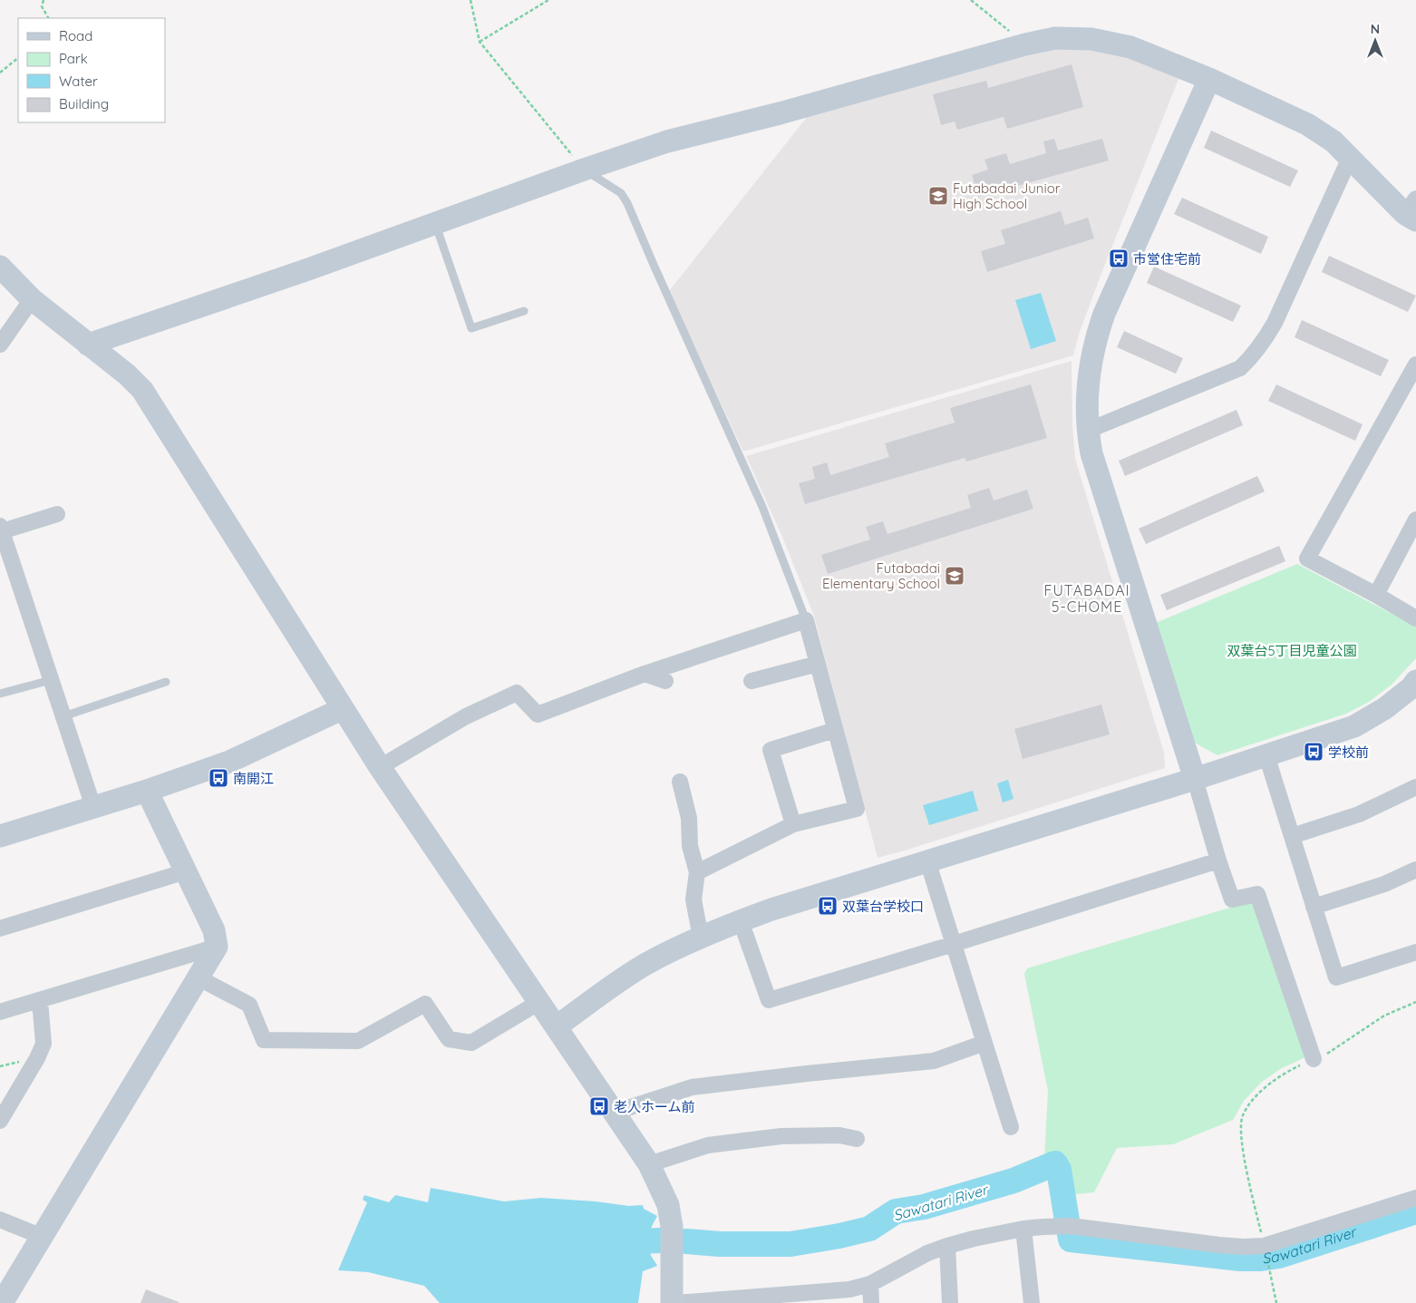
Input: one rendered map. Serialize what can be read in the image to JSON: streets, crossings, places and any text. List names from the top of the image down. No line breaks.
{"districts":["FUTABADAI 5-CHOME"],"water":["Sawatari River"],"parks":["双葉台5丁目児童公園"],"places":{"school or university":["Futabadai Junior High School","Futabadai Elementary School"],"bus stop":["市営住宅前","学校前","南開江","双葉台学校口","老人ホーム前"]},"legend":["Road","Park","Water","Building"],"north":"top"}
